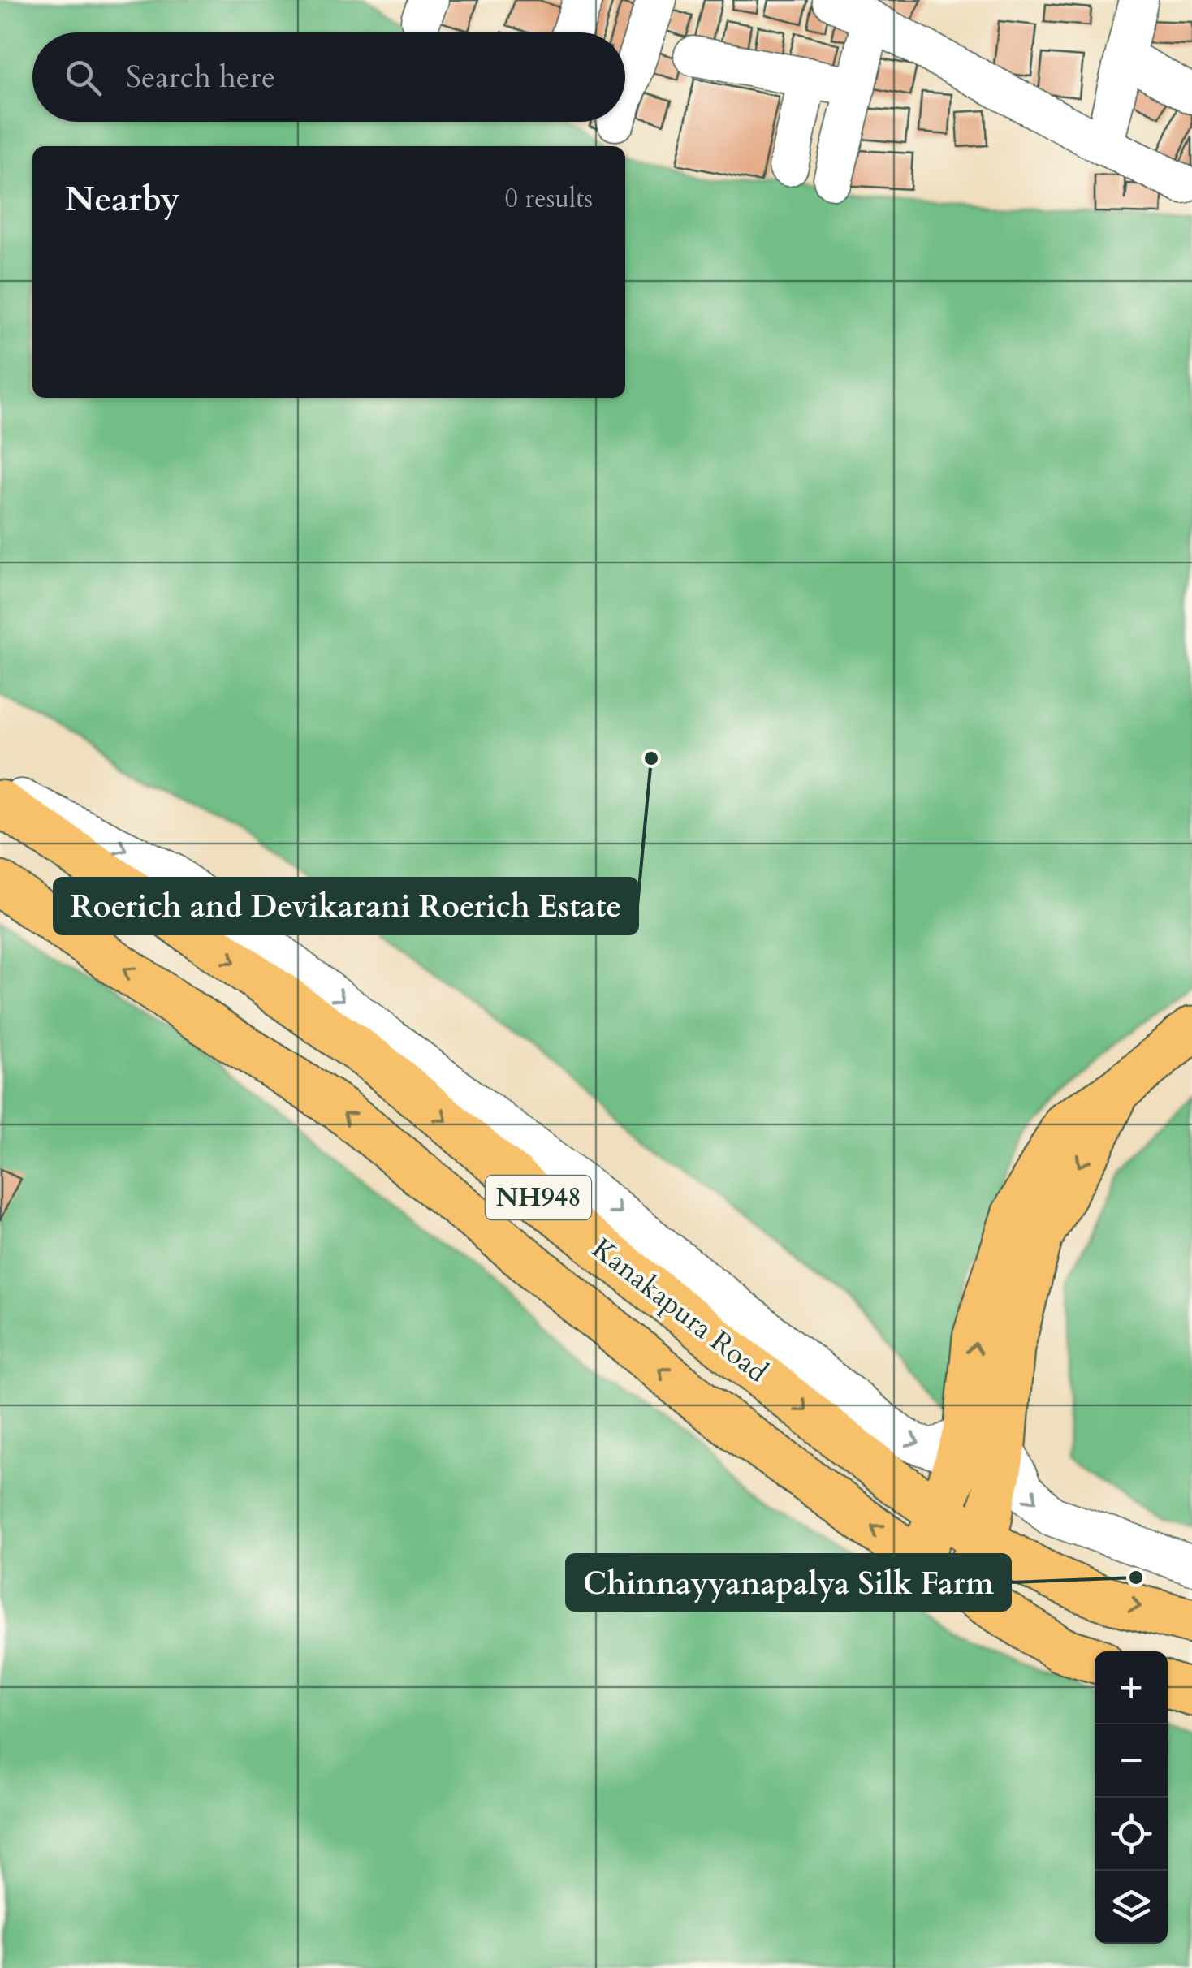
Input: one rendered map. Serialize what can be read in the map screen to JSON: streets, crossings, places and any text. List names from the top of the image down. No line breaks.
{"streets":{"main road":["NH948","Kanakapura Road"]},"places":["Roerich and Devikarani Roerich Estate","Chinnayyanapalya Silk Farm"],"page":{"search":"Search here","heading":["Nearby","0 results"],"map_buttons":["+","−"]}}
